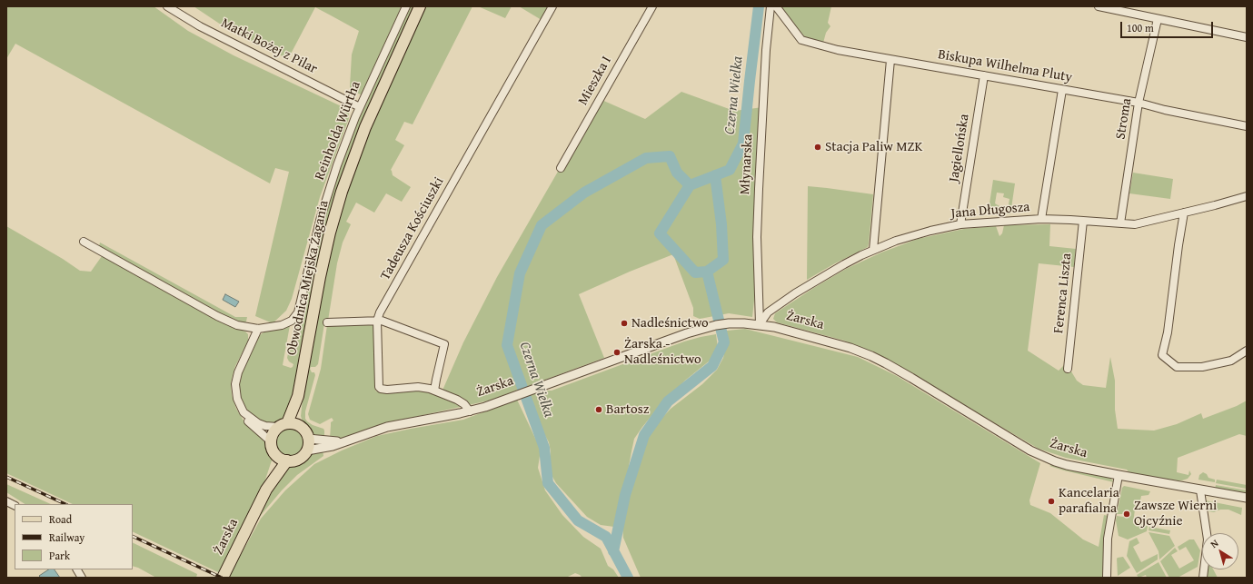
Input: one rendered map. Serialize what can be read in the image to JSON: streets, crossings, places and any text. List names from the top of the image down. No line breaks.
{"streets":{"main road":["Obwodnica Miejska Żagania","Żarska"],"street":["Matki Bożej z Pilar","Biskupa Wilhelma Pluty","Mieszka I","Stroma","Reinholda Würtha","Jagiellońska","Młynarska","Jana Długosza","Tadeusza Kościuszki","Ferenca Liszta"]},"crossings":[["Matki Bożej z Pilar","Reinholda Würtha"],["Biskupa Wilhelma Pluty","Stroma"],["Biskupa Wilhelma Pluty","Jagiellońska"],["Stroma","Jana Długosza"],["Jagiellońska","Jana Długosza"],["Młynarska","Jana Długosza"],["Młynarska","Żarska"],["Jana Długosza","Ferenca Liszta"],["Jana Długosza","Żarska"],["Tadeusza Kościuszki","Żarska"],["Obwodnica Miejska Żagania","Żarska"]],"water":["Czerna Wielka"],"places":["Stacja Paliw MZK","Nadleśnictwo","Żarska - Nadleśnictwo","Bartosz","Kancelaria parafialna","Zawsze Wierni Ojcyźnie"],"legend":["Road","Railway","Park"],"scale_bar":"100 m","north":"top left"}
